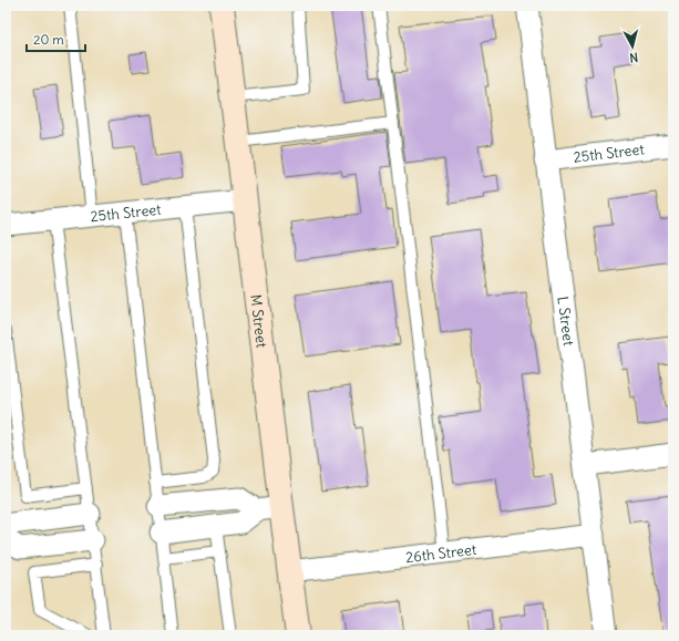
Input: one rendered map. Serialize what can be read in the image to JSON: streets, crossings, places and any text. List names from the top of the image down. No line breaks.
{"streets":{"street":["25th Street","L Street","M Street","26th Street"]},"crossings":[["25th Street","L Street"],["25th Street","M Street"],["L Street","26th Street"],["M Street","26th Street"]],"scale_bar":"20 m","north":"bottom"}
